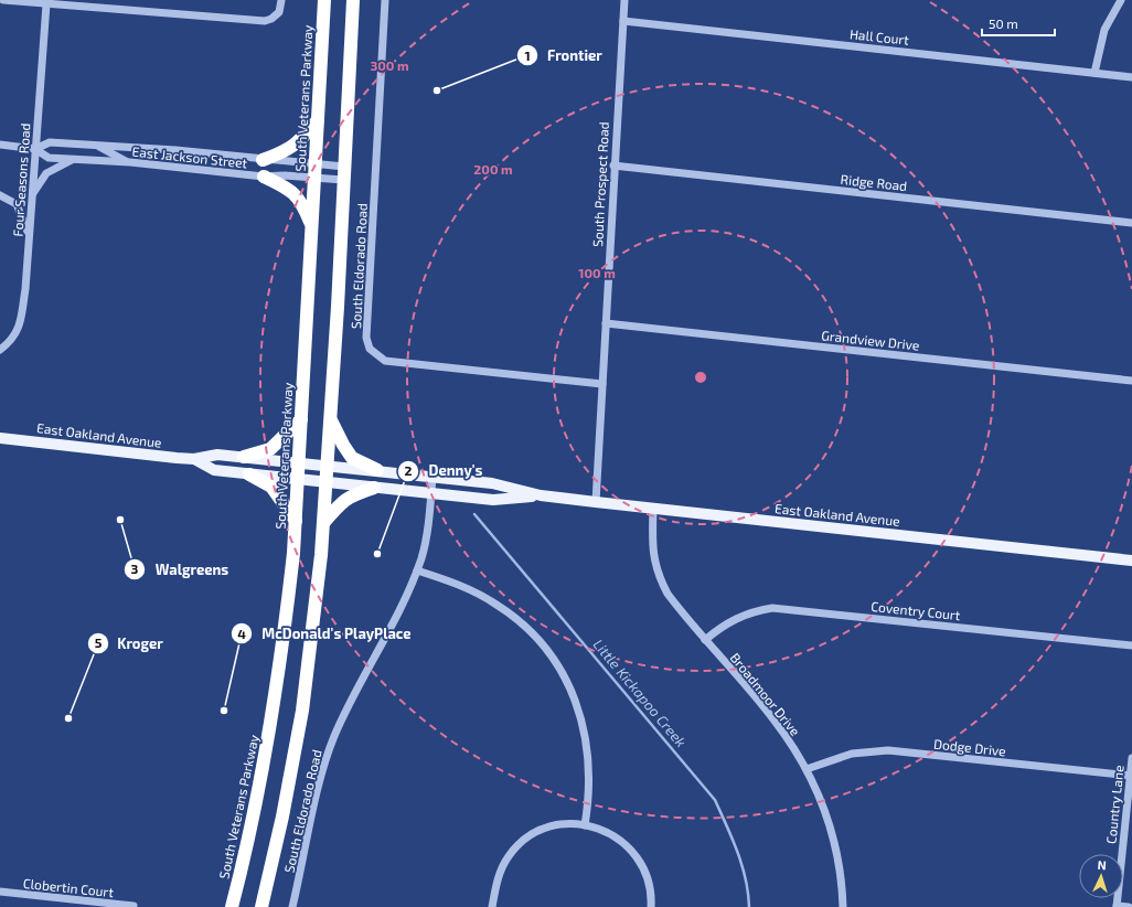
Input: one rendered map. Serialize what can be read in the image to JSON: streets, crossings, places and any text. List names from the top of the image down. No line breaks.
{"streets":{"highway":["South Veterans Parkway"],"main road":["East Oakland Avenue"],"street":["Hall Court","East Jackson Street","Four Seasons Road","Ridge Road","South Prospect Road","South Eldorado Road","Grandview Drive","Coventry Court","Broadmoor Drive","Dodge Drive","Country Lane","Clobertin Court"]},"crossings":[["Hall Court","South Prospect Road"],["South Veterans Parkway","East Jackson Street"],["South Veterans Parkway","East Oakland Avenue"],["East Jackson Street","Four Seasons Road"],["Ridge Road","South Prospect Road"],["South Prospect Road","South Eldorado Road"],["South Prospect Road","Grandview Drive"],["South Prospect Road","East Oakland Avenue"],["South Eldorado Road","East Oakland Avenue"],["East Oakland Avenue","Broadmoor Drive"],["Coventry Court","Broadmoor Drive"],["Broadmoor Drive","Dodge Drive"],["Dodge Drive","Country Lane"]],"water":["Little Kickapoo Creek"],"places":["Frontier","Walgreens","Denny's","McDonald's PlayPlace","Kroger"],"scale_bar":"50 m","north":"top","rings":["300 m","200 m","100 m"]}
